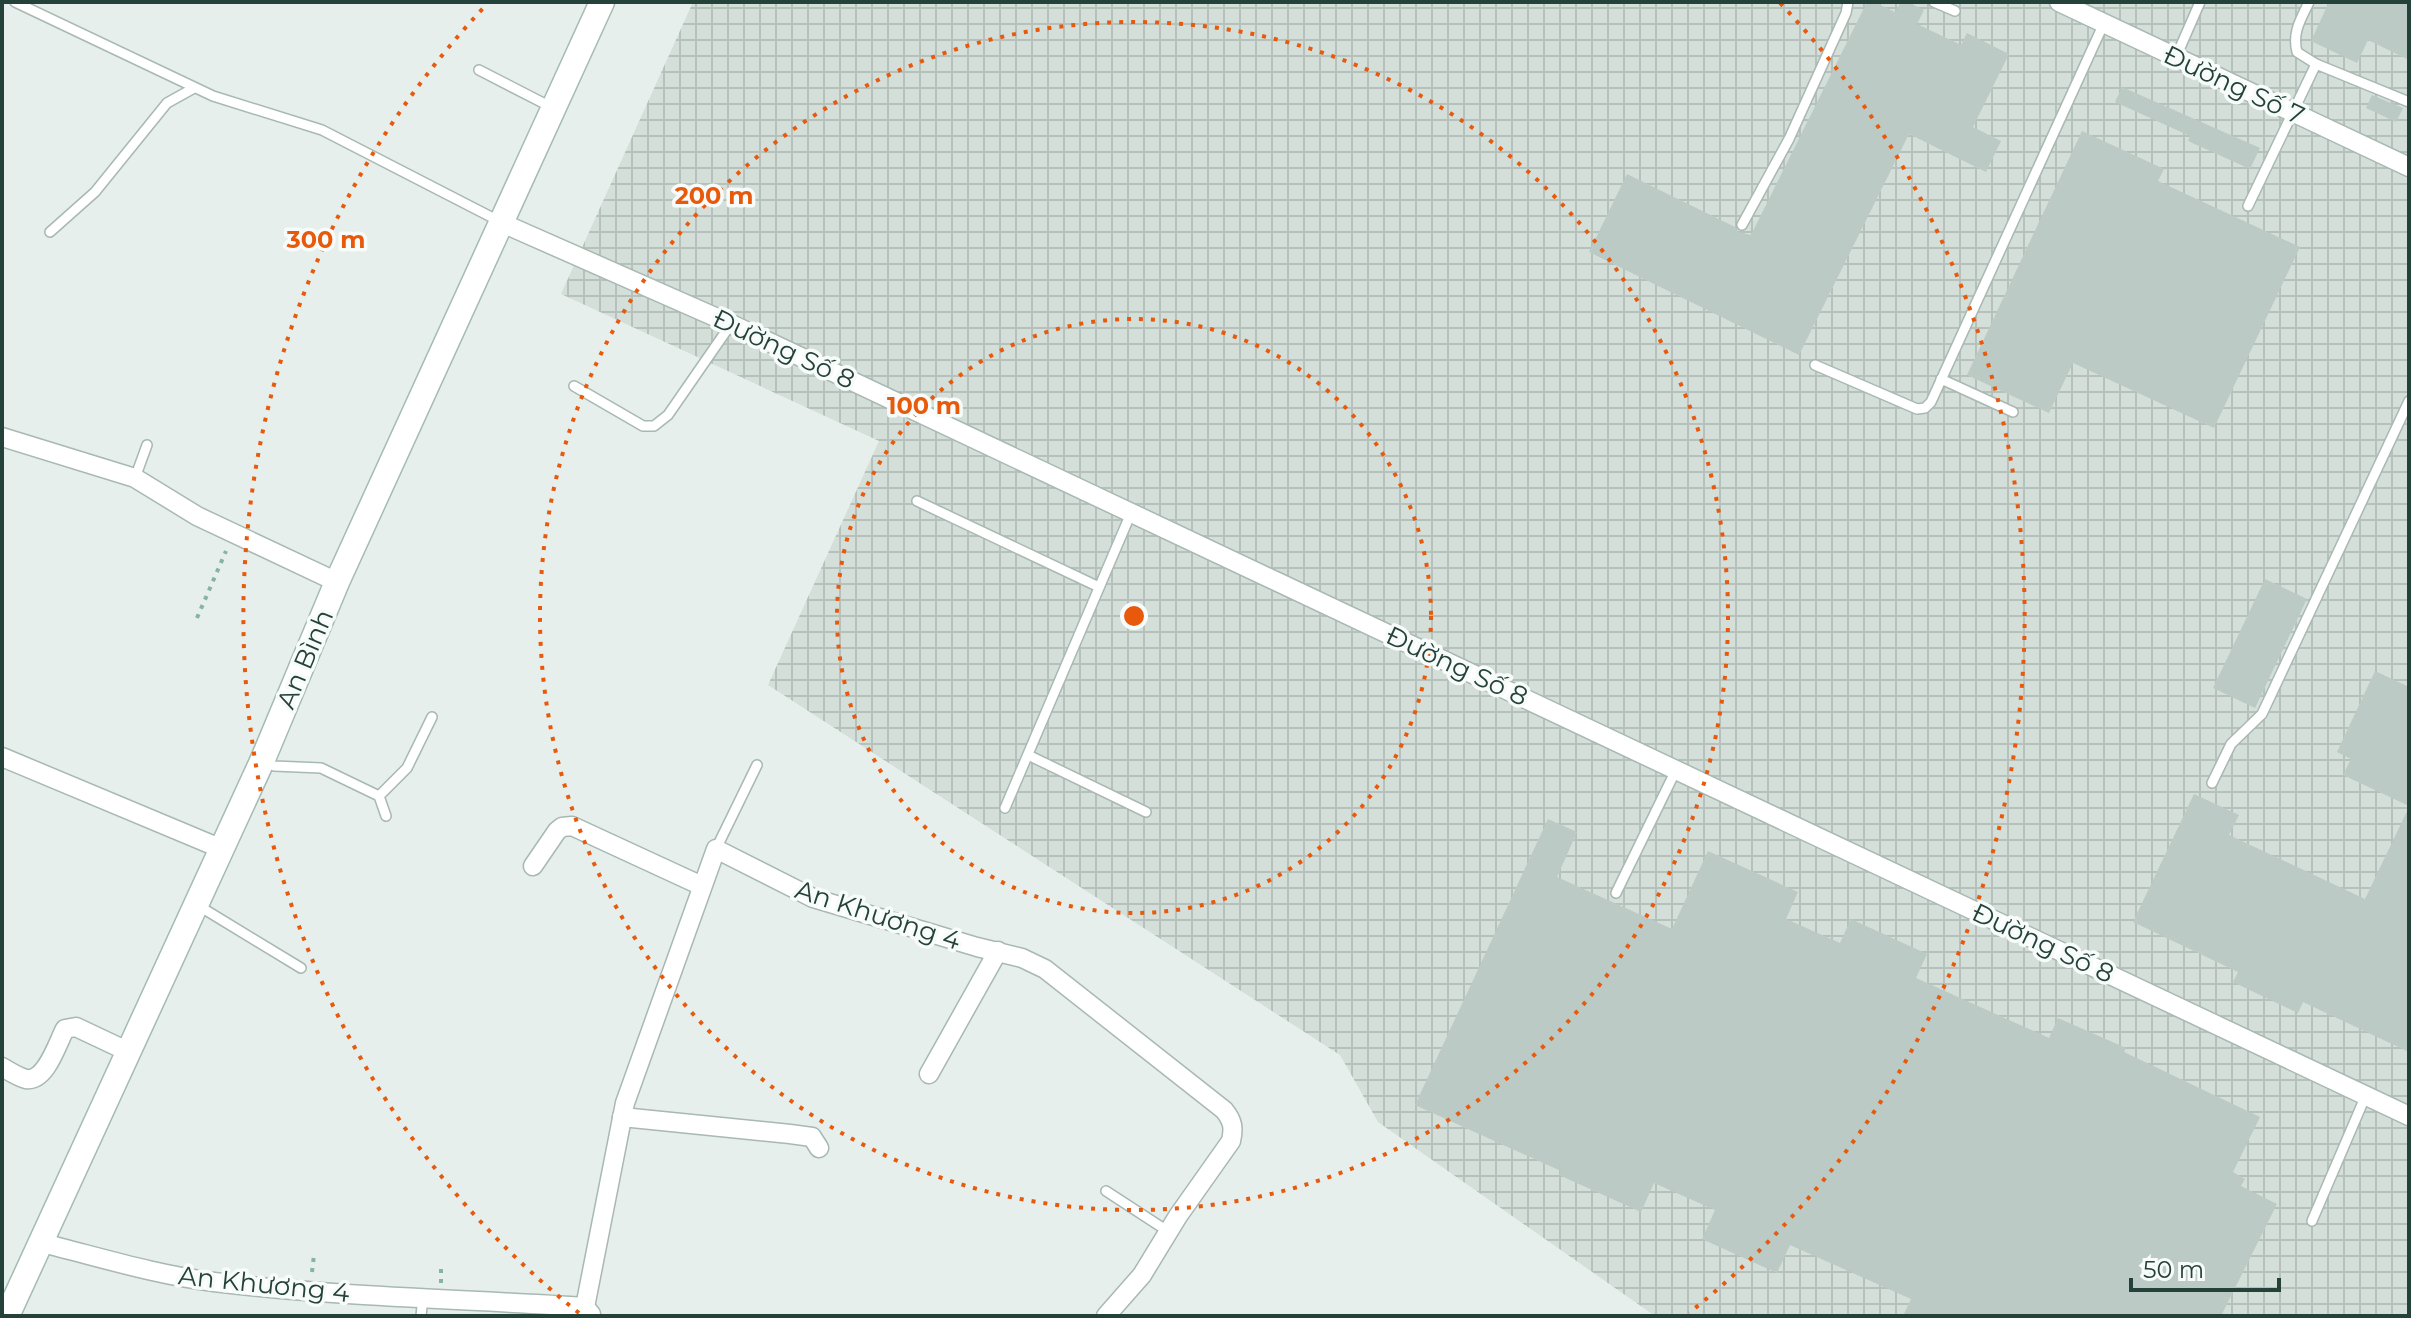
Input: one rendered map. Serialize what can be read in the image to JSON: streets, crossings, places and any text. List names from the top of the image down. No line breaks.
{"streets":{"main road":["An Bình"],"street":["Đường Số 7","Đường Số 8","An Khương 4"]},"crossings":[["Đường Số 8","An Bình"],["An Bình","An Khương 4"]],"scale_bar":"50 m","rings":["200 m","300 m","100 m"]}
